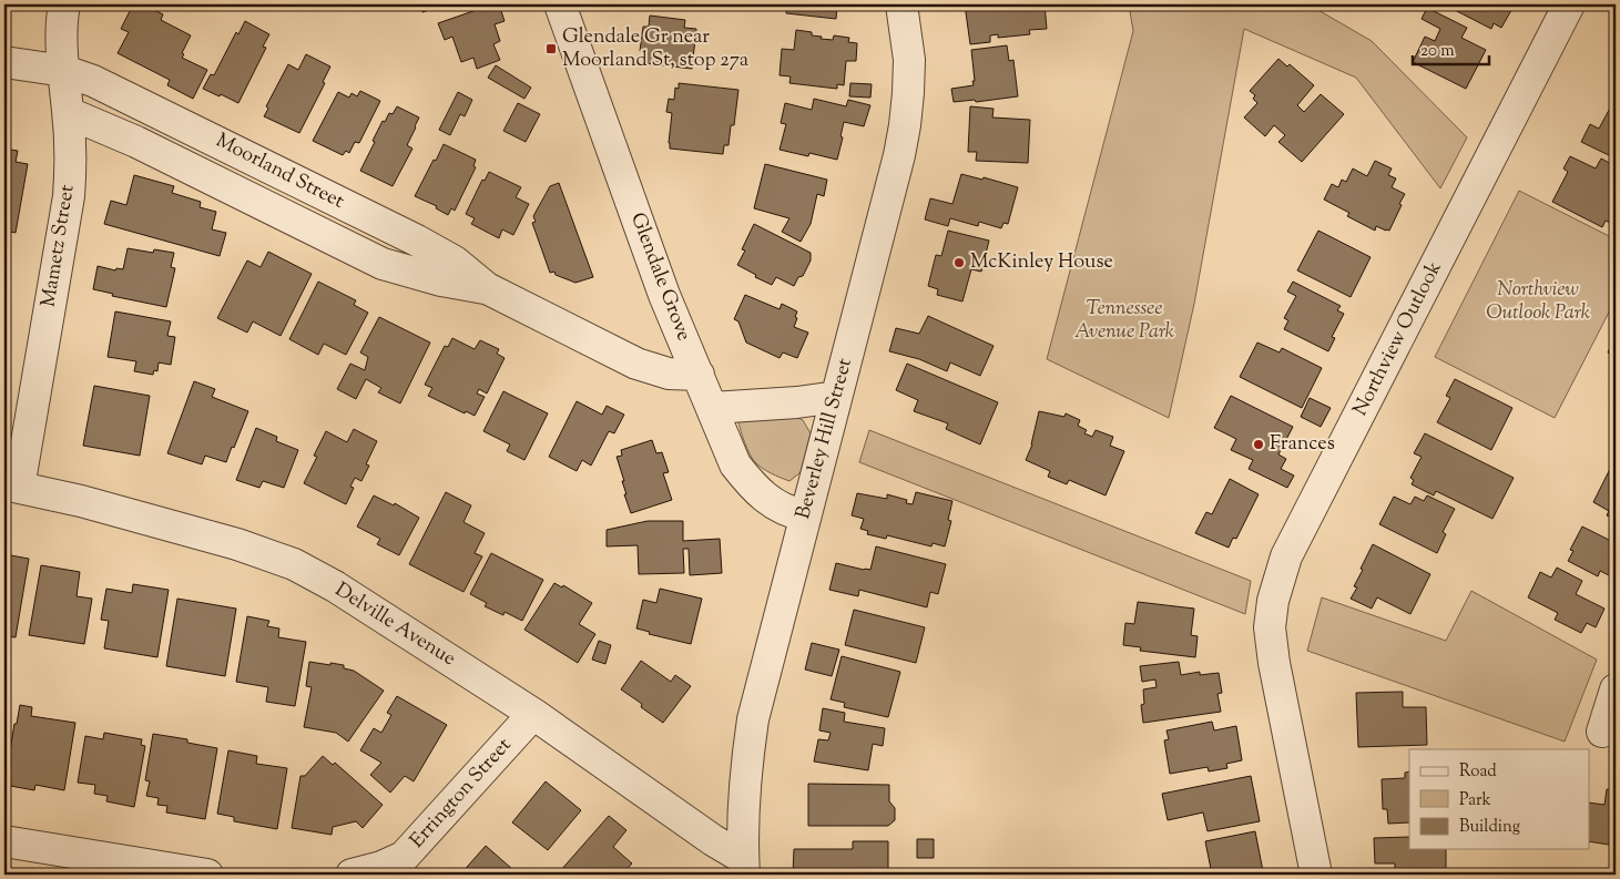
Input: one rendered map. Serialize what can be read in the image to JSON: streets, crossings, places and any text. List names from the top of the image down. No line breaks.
{"streets":{"street":["Moorland Street","Mametz Street","Glendale Grove","Northview Outlook","Beverley Hill Street","Delville Avenue","Errington Street"]},"crossings":[["Moorland Street","Mametz Street"],["Moorland Street","Glendale Grove"],["Mametz Street","Delville Avenue"],["Glendale Grove","Beverley Hill Street"],["Beverley Hill Street","Delville Avenue"],["Delville Avenue","Errington Street"]],"parks":["Northview Outlook Park","Tennessee Avenue Park"],"places":{"transit":["Glendale Gr near Moorland St, stop 27a"],"other":["McKinley House","Frances"]},"legend":["Road","Park","Building"],"scale_bar":"20 m"}
